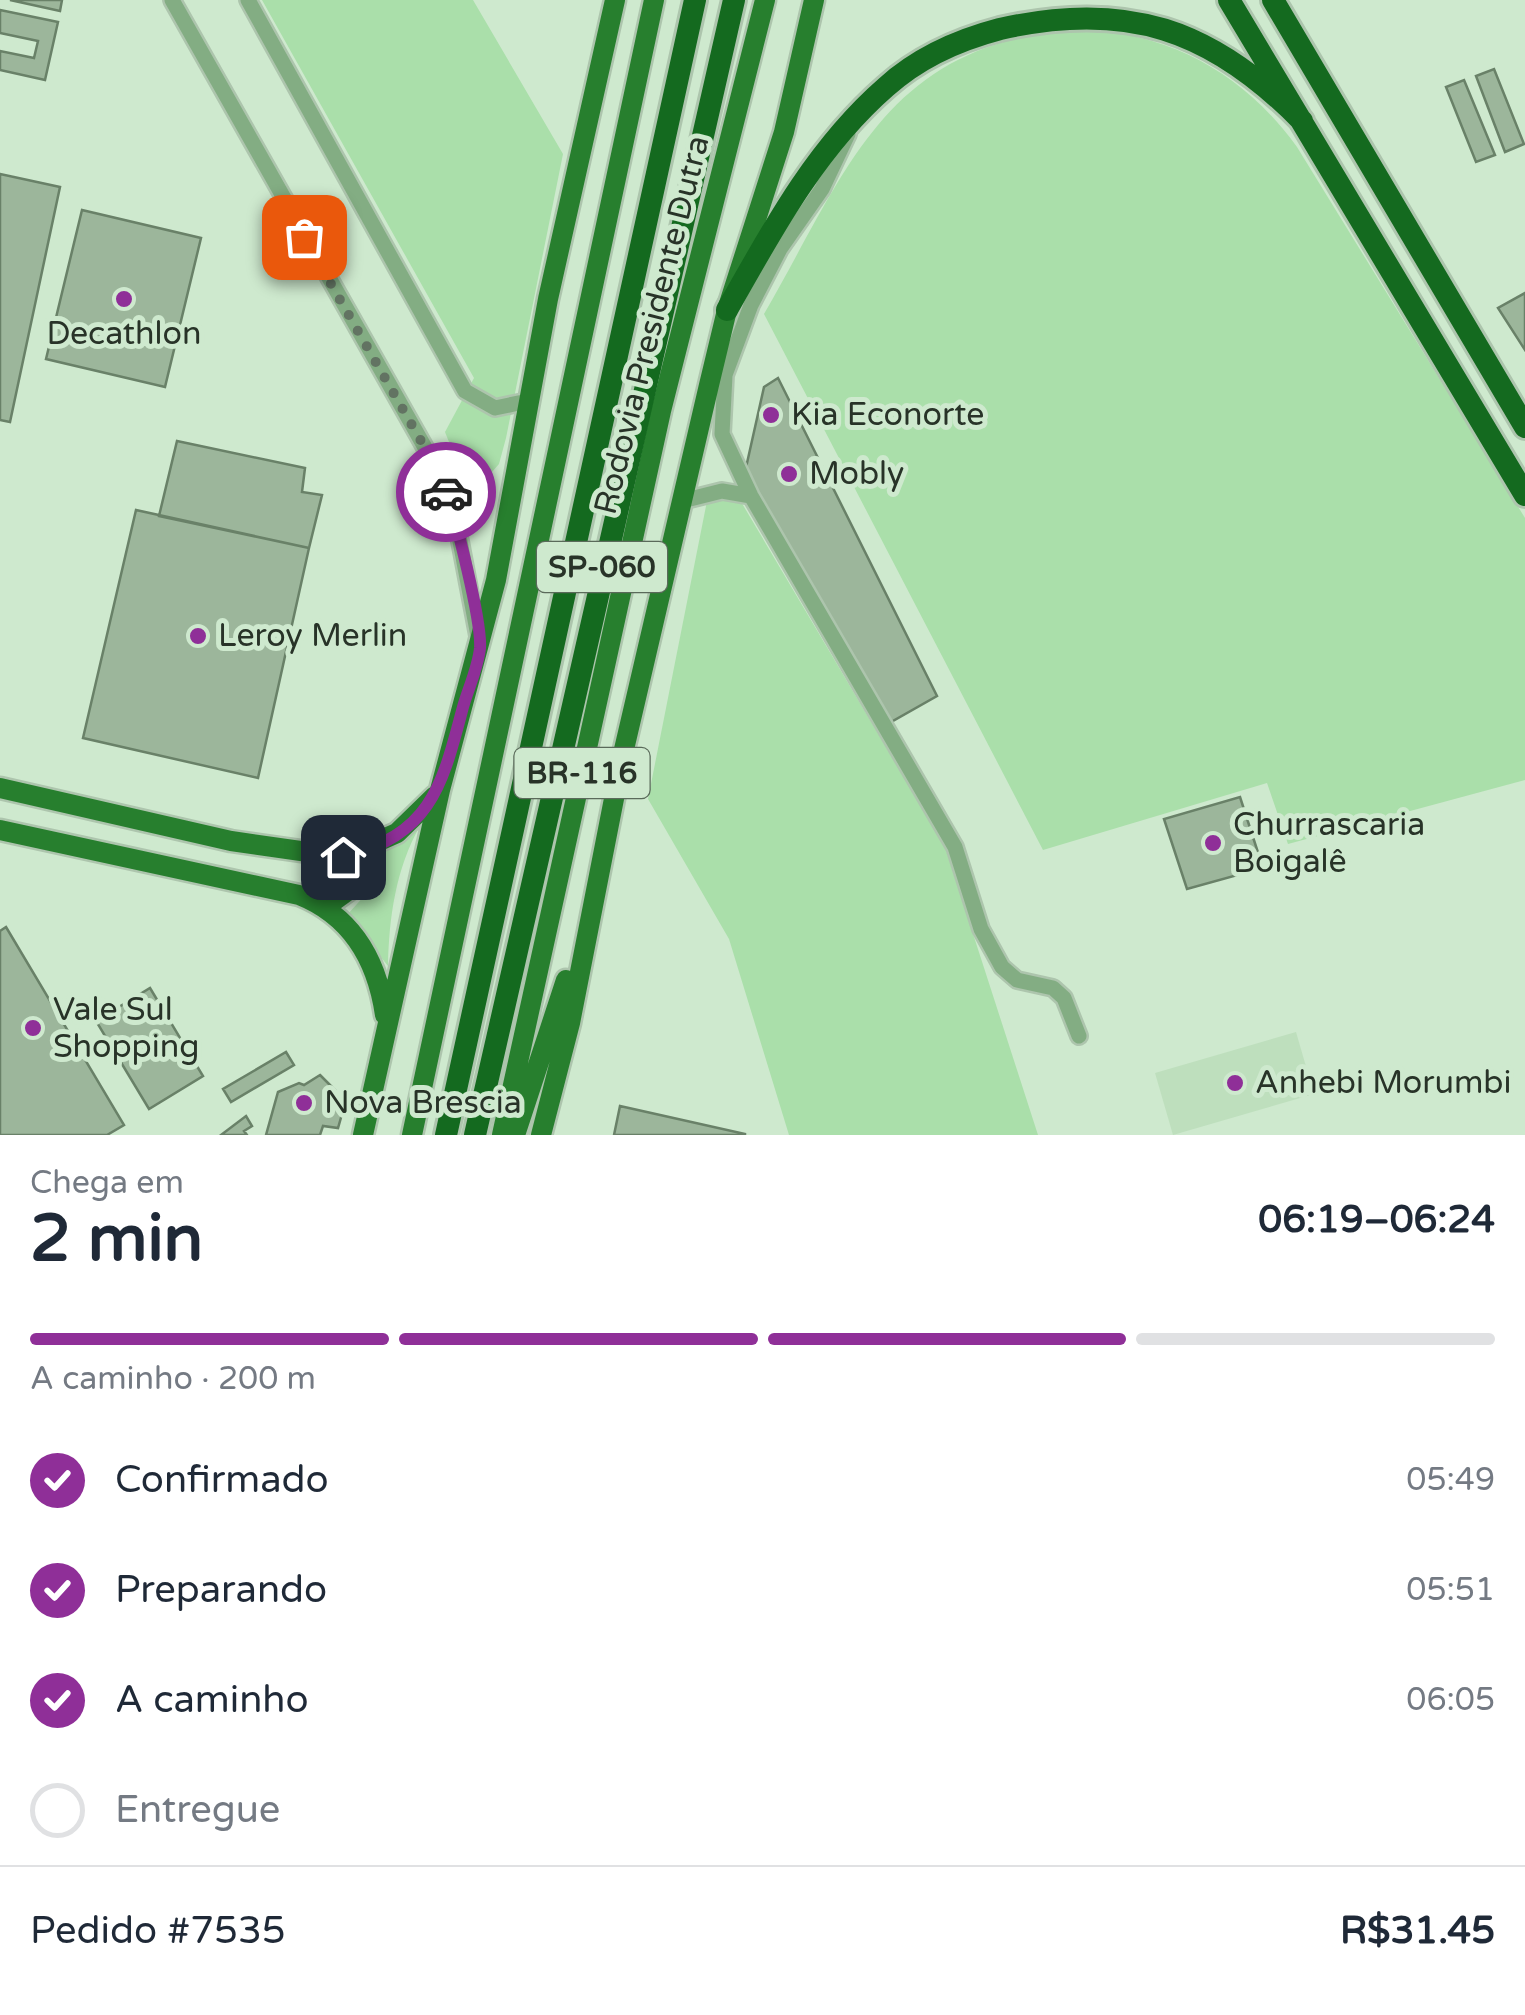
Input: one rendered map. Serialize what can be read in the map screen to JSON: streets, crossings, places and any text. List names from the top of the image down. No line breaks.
{"streets":{"highway":["Rodovia Presidente Dutra","SP-060"],"main road":["BR-116"]},"places":["Decathlon","Kia Econorte","Mobly","Leroy Merlin","Churrascaria Boigalê","Vale Sul Shopping","Anhebi Morumbi","Nova Brescia"],"page":{"heading":["2 min","Chega em","06:19–06:24"],"panel":["Pedido #7535","R$31.45"],"bar":"A caminho · 200 m","list":[["Confirmado","05:49"],["Preparando","05:51"],["A caminho","06:05"],"Entregue"]}}
